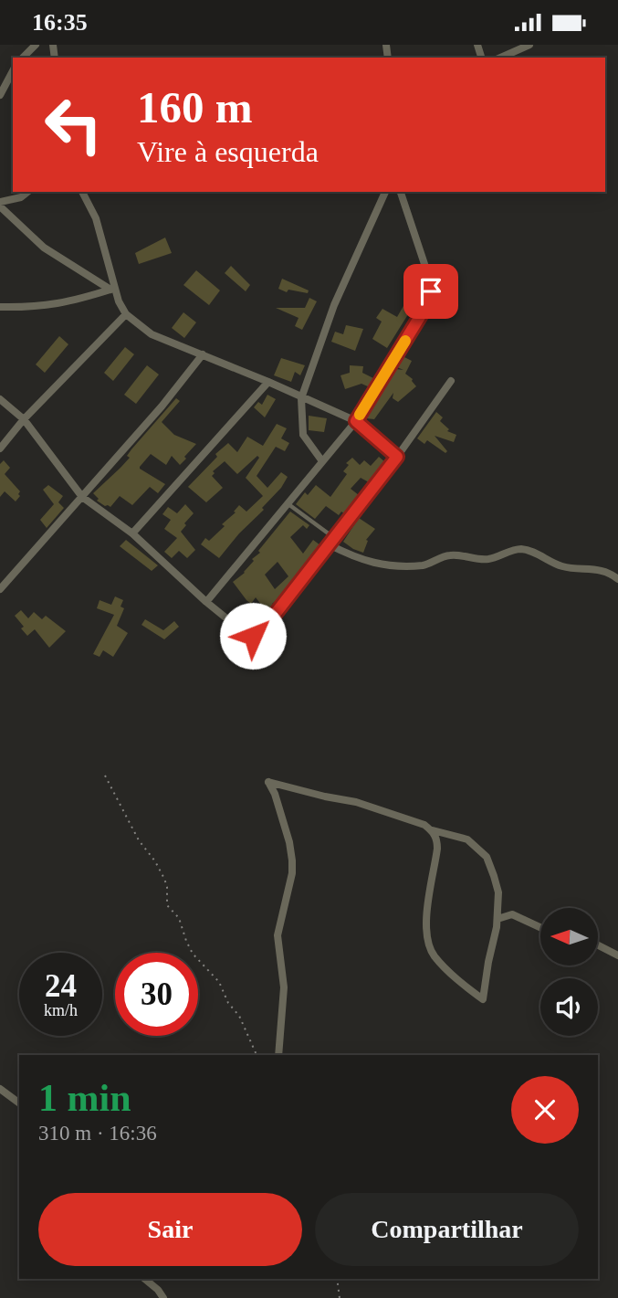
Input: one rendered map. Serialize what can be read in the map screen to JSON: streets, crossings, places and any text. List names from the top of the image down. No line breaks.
{"north":"left","page":{"status":"16:35","turn":["160 m","Vire à esquerda"],"speed":"24 km/h","limit":"30","heading":["1 min","310 m · 16:36"],"buttons":["Sair","Compartilhar"]}}
